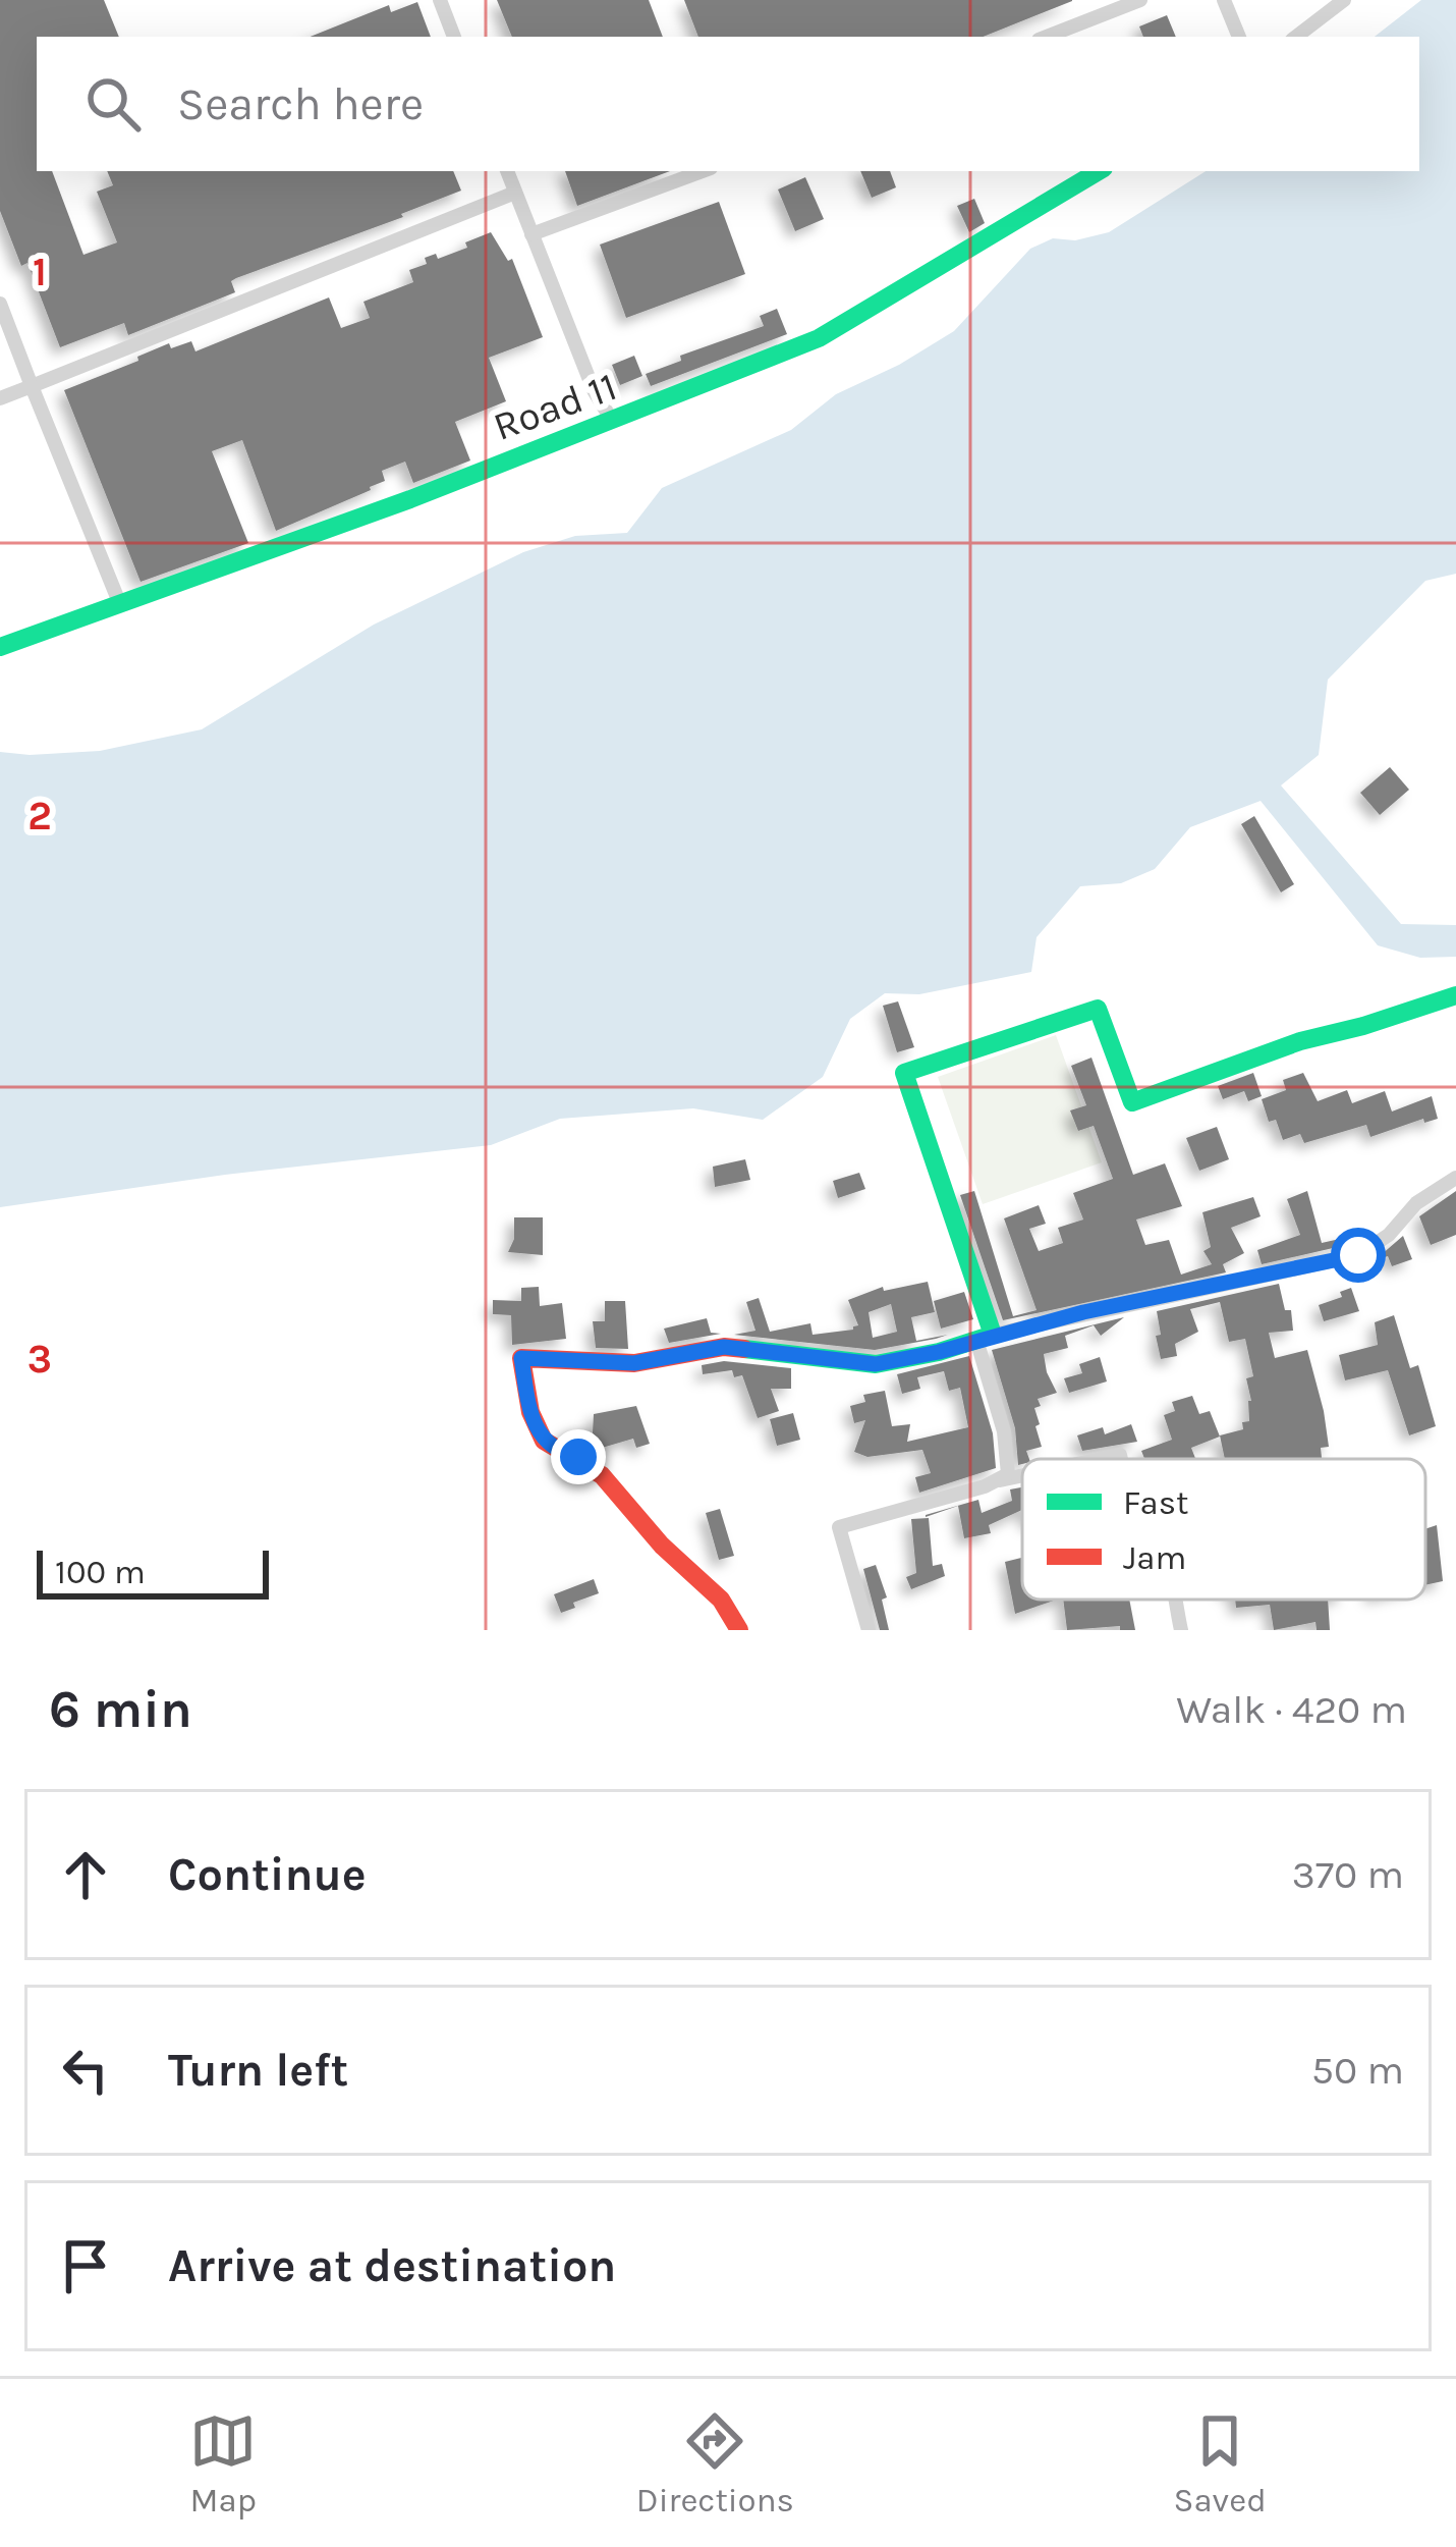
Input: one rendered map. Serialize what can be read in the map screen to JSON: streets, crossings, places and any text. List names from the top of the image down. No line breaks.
{"streets":{"street":["Road 11"]},"legend":["Fast","Jam"],"scale_bar":"100 m","page":{"search":"Search here","scale":"100 m","heading":["6 min","Walk · 420 m"],"list":[["Continue","370 m"],["Turn left","50 m"],"Arrive at destination"],"nav":["Map","Directions","Saved"]},"grid":{"rows":["1","2","3"]}}
